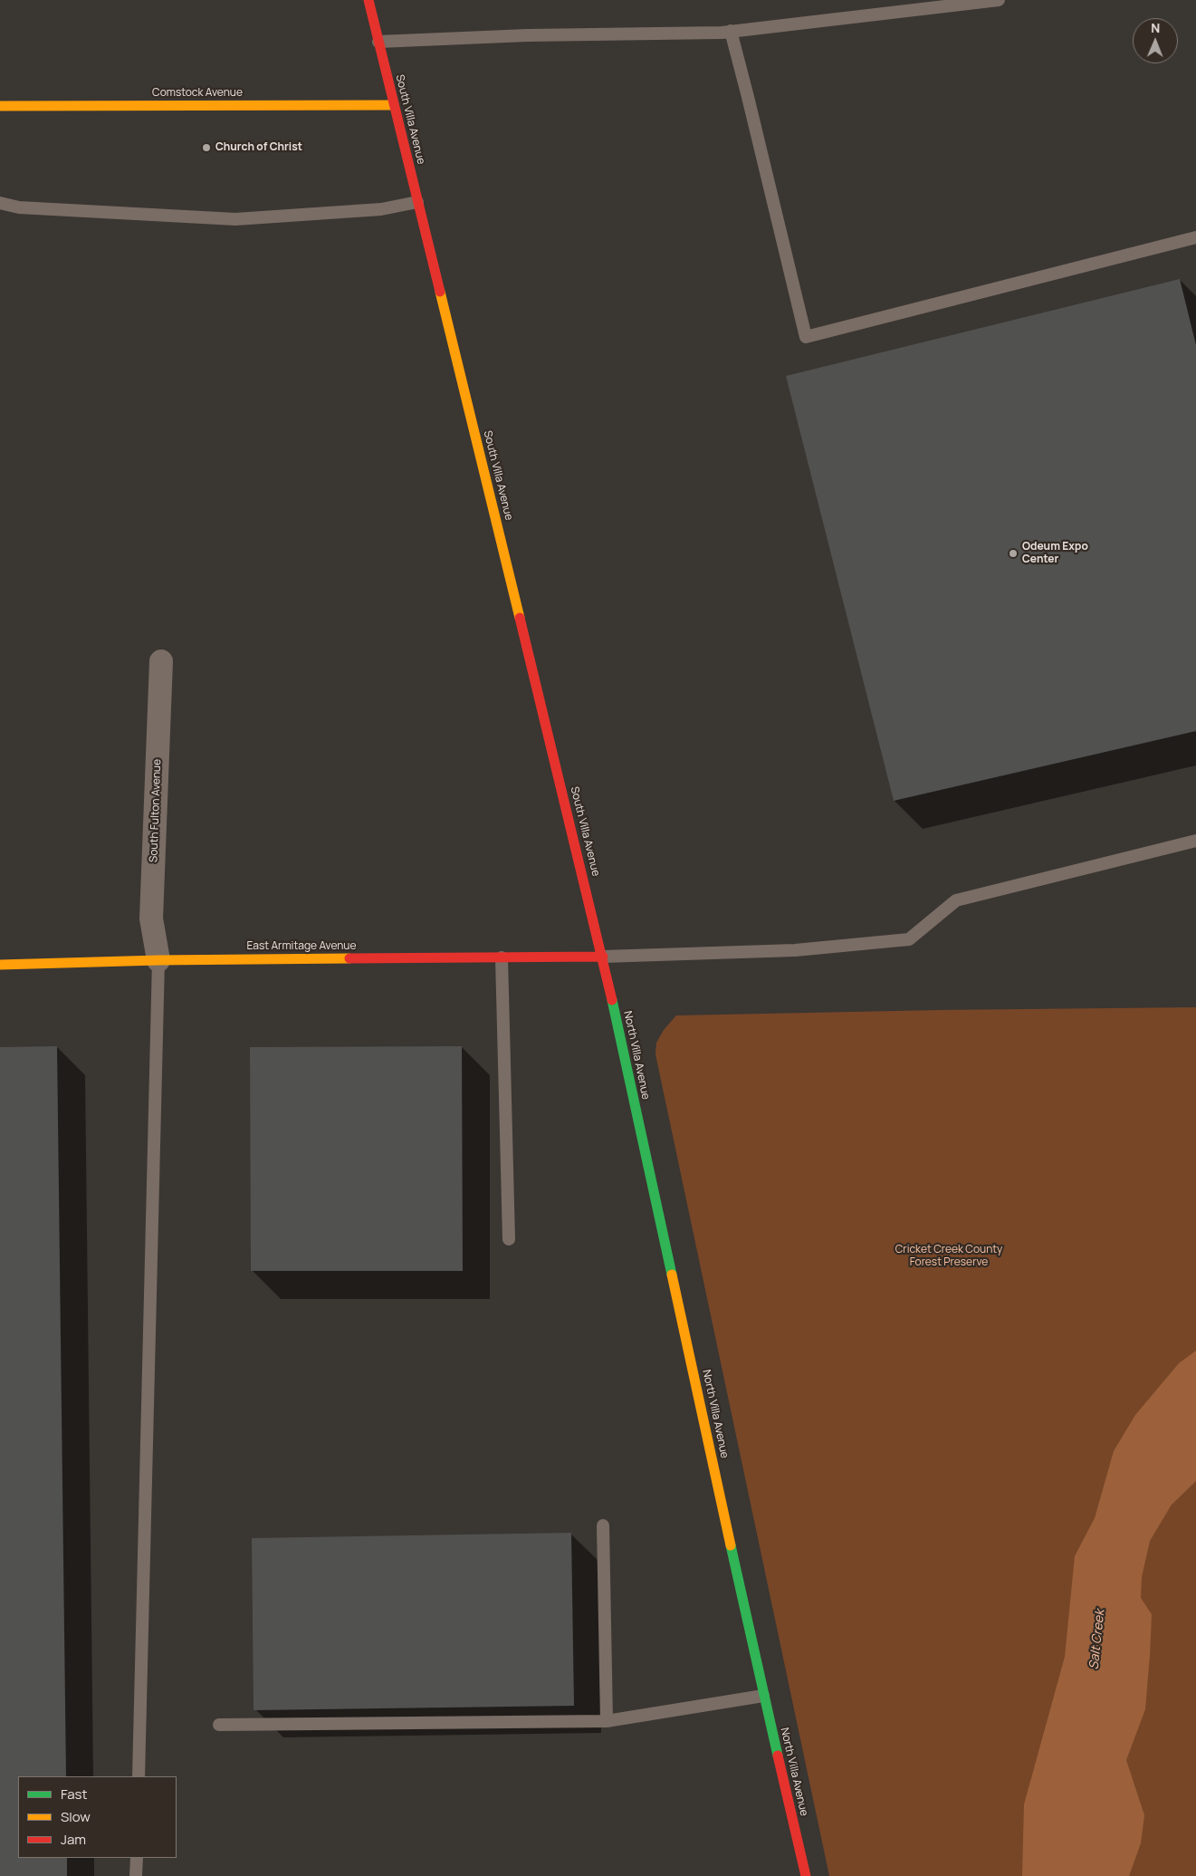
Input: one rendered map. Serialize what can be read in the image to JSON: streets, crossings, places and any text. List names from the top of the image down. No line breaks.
{"streets":{"main road":["Comstock Avenue","South Villa Avenue","East Armitage Avenue","North Villa Avenue"],"street":["South Fulton Avenue"]},"crossings":[["Comstock Avenue","South Villa Avenue"],["South Villa Avenue","East Armitage Avenue"],["South Villa Avenue","North Villa Avenue"],["South Fulton Avenue","East Armitage Avenue"],["East Armitage Avenue","North Villa Avenue"]],"water":["Salt Creek"],"parks":["Cricket Creek County Forest Preserve"],"places":["Church of Christ","Odeum Expo Center"],"legend":["Fast","Slow","Jam"],"north":"top"}
